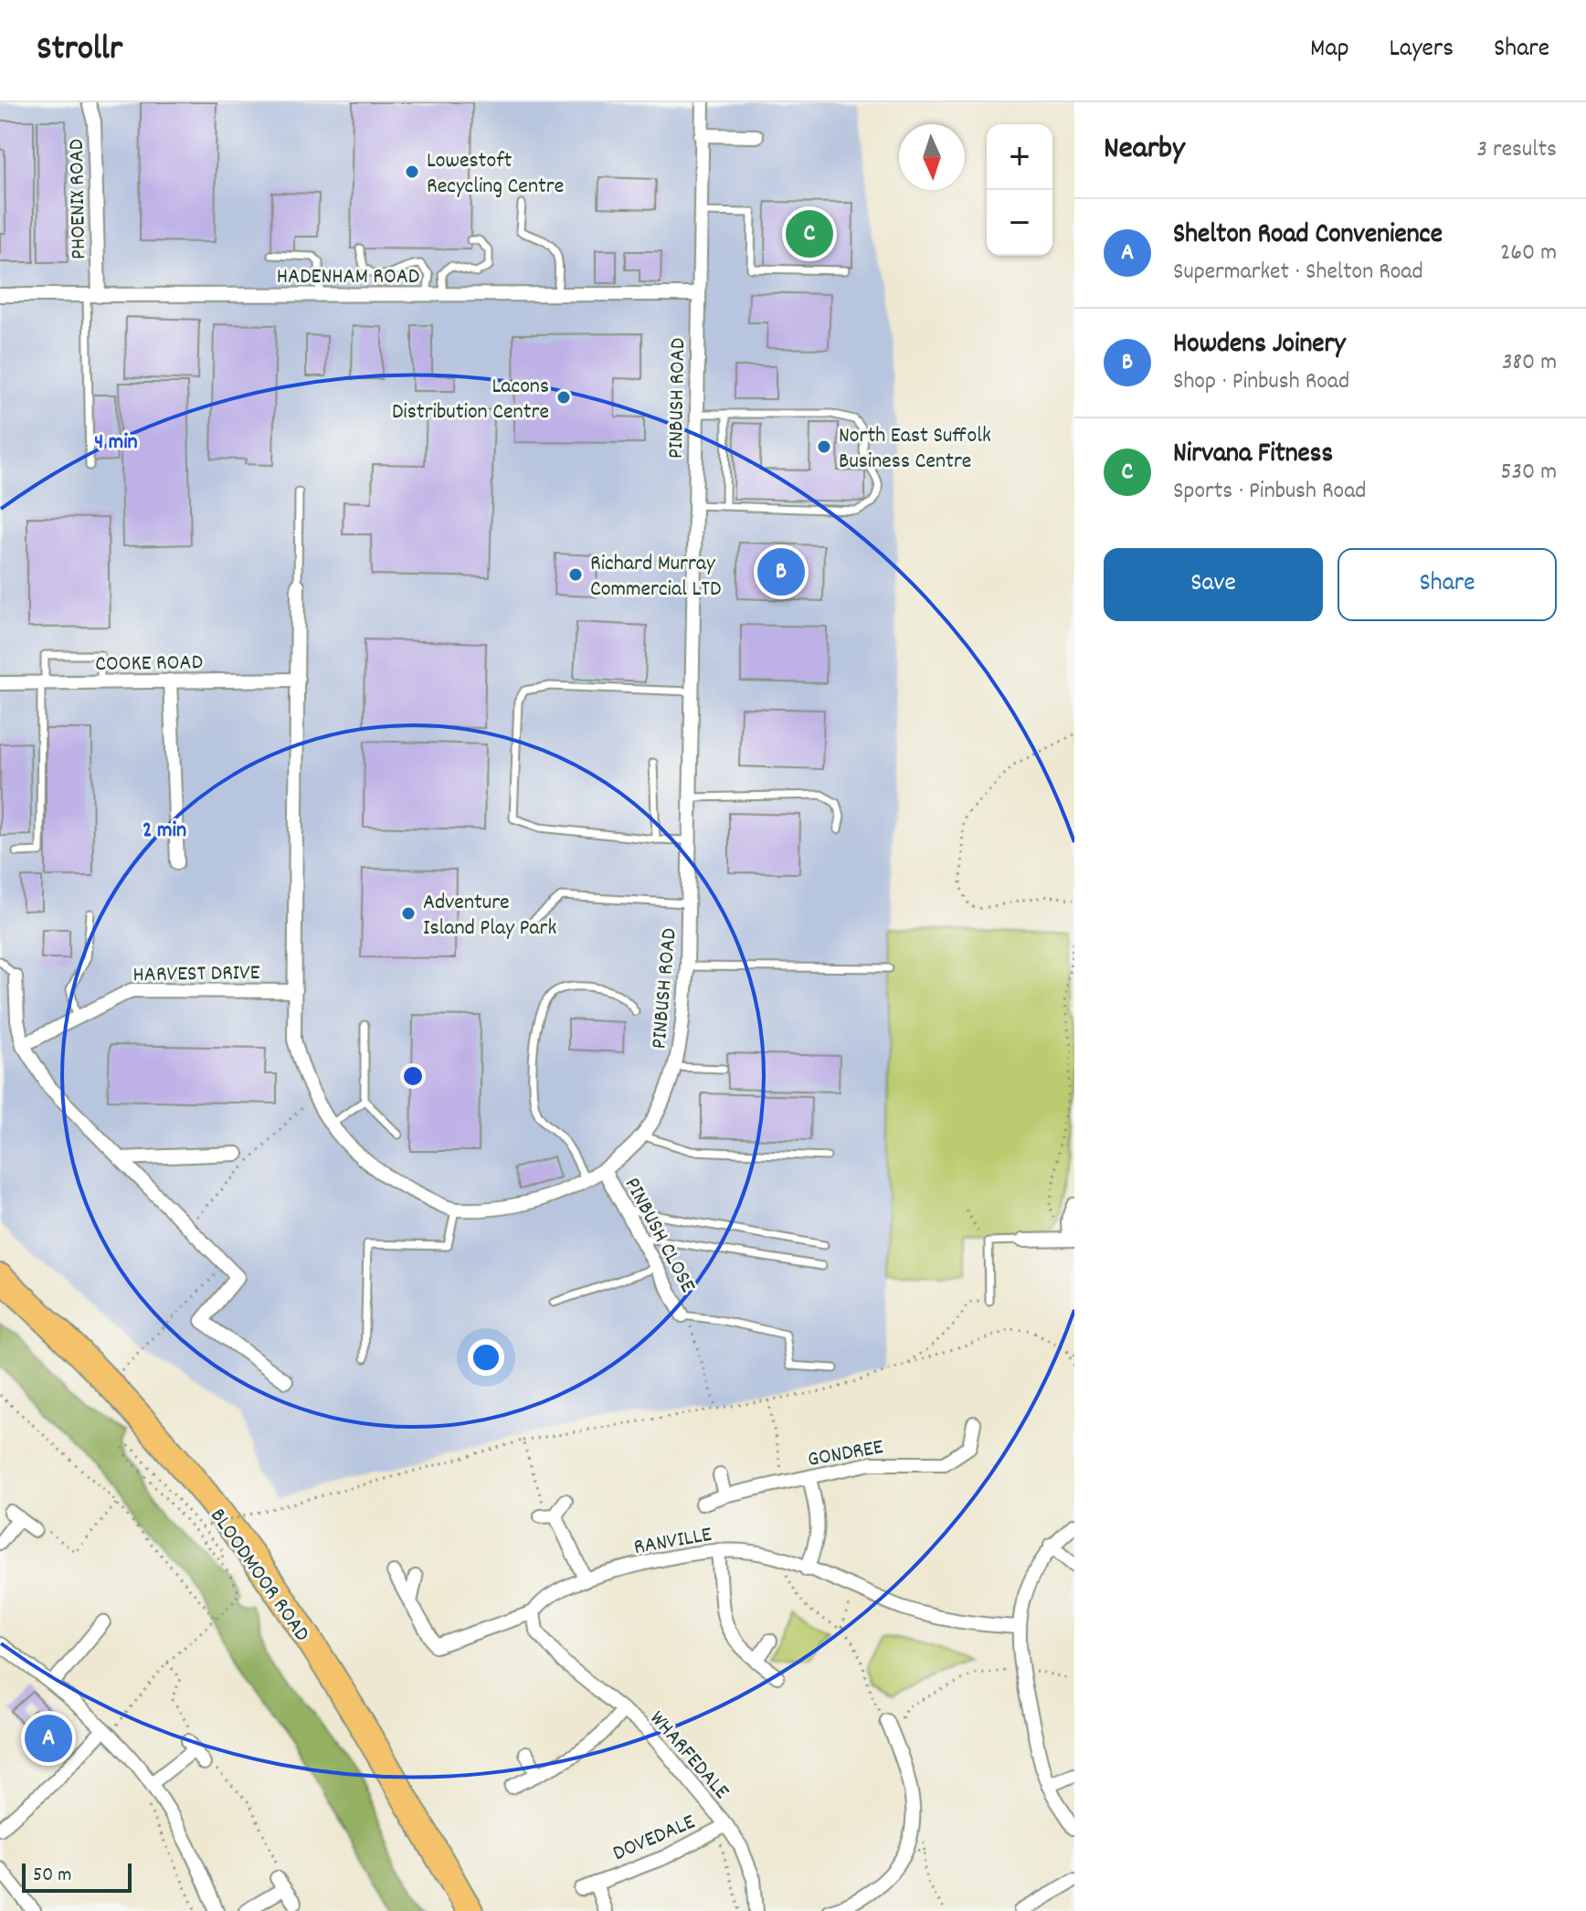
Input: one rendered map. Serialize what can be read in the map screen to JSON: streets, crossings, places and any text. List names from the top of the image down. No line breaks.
{"streets":{"highway":["BLOODMOOR ROAD"],"street":["PHOENIX ROAD","HADENHAM ROAD","PINBUSH ROAD","COOKE ROAD","HARVEST DRIVE","PINBUSH CLOSE","GONDREE","RANVILLE","WHARFEDALE","DOVEDALE"]},"crossings":[["PHOENIX ROAD","HADENHAM ROAD"],["HADENHAM ROAD","PINBUSH ROAD"],["PINBUSH ROAD","PINBUSH CLOSE"],["RANVILLE","WHARFEDALE"],["WHARFEDALE","DOVEDALE"]],"places":["Lowestoft Recycling Centre","Lacons Distribution Centre","North East Suffolk Business Centre","Richard Murray Commercial LTD","Adventure Island Play Park"],"scale_bar":"50 m","north":"bottom","page":{"header":"Strollr","nav":["Map","Layers","Share"],"heading":["Nearby","3 results"],"map_buttons":["+","−"],"list":[{"mark":"A","name":"Shelton Road Convenience","note":"Supermarket · Shelton Road","value":"260 m"},{"mark":"B","name":"Howdens Joinery","note":"Shop · Pinbush Road","value":"380 m"},{"mark":"C","name":"Nirvana Fitness","note":"Sports · Pinbush Road","value":"530 m"}],"pins":["C","B","A"],"buttons":["Save","Share"],"scale":"50 m"},"rings":["4 min","2 min"]}
